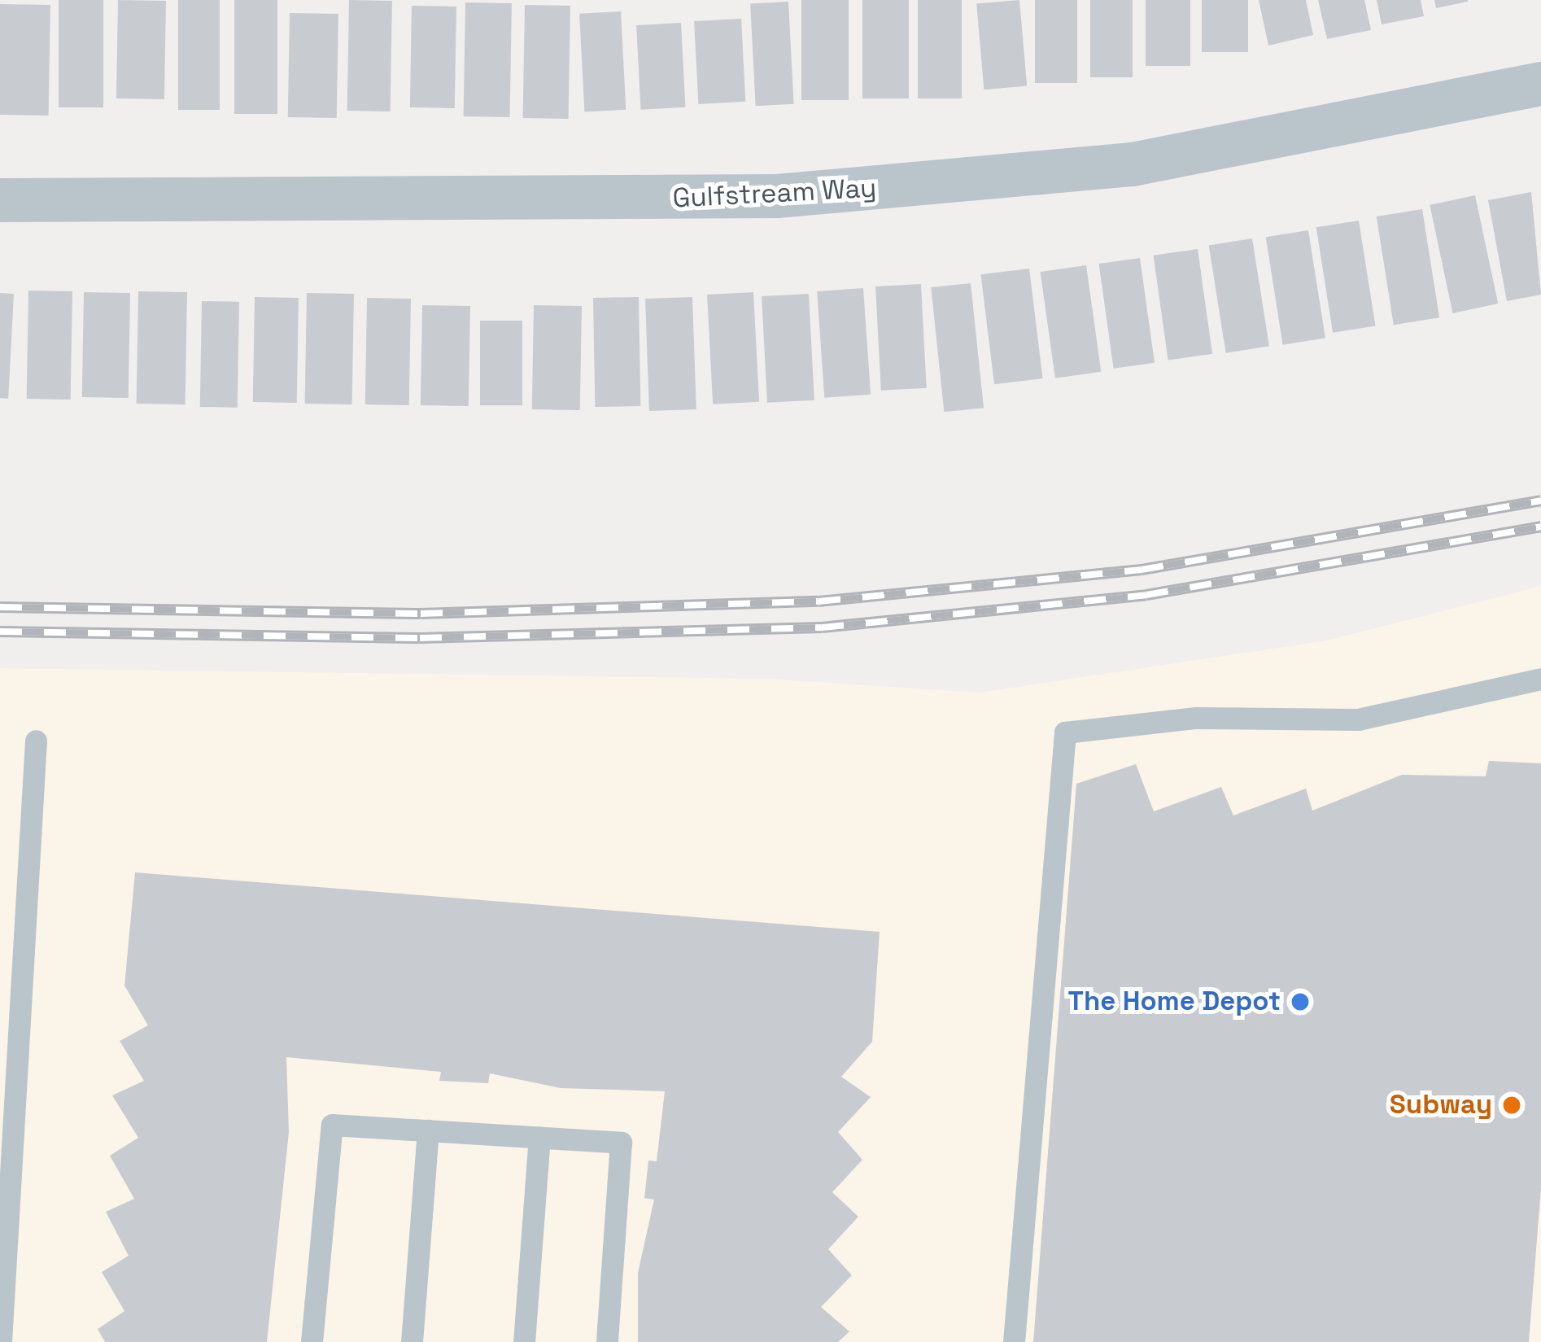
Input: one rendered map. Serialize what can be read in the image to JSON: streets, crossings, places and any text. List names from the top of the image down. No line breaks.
{"streets":{"street":["Gulfstream Way"]},"places":["The Home Depot","Subway"]}
